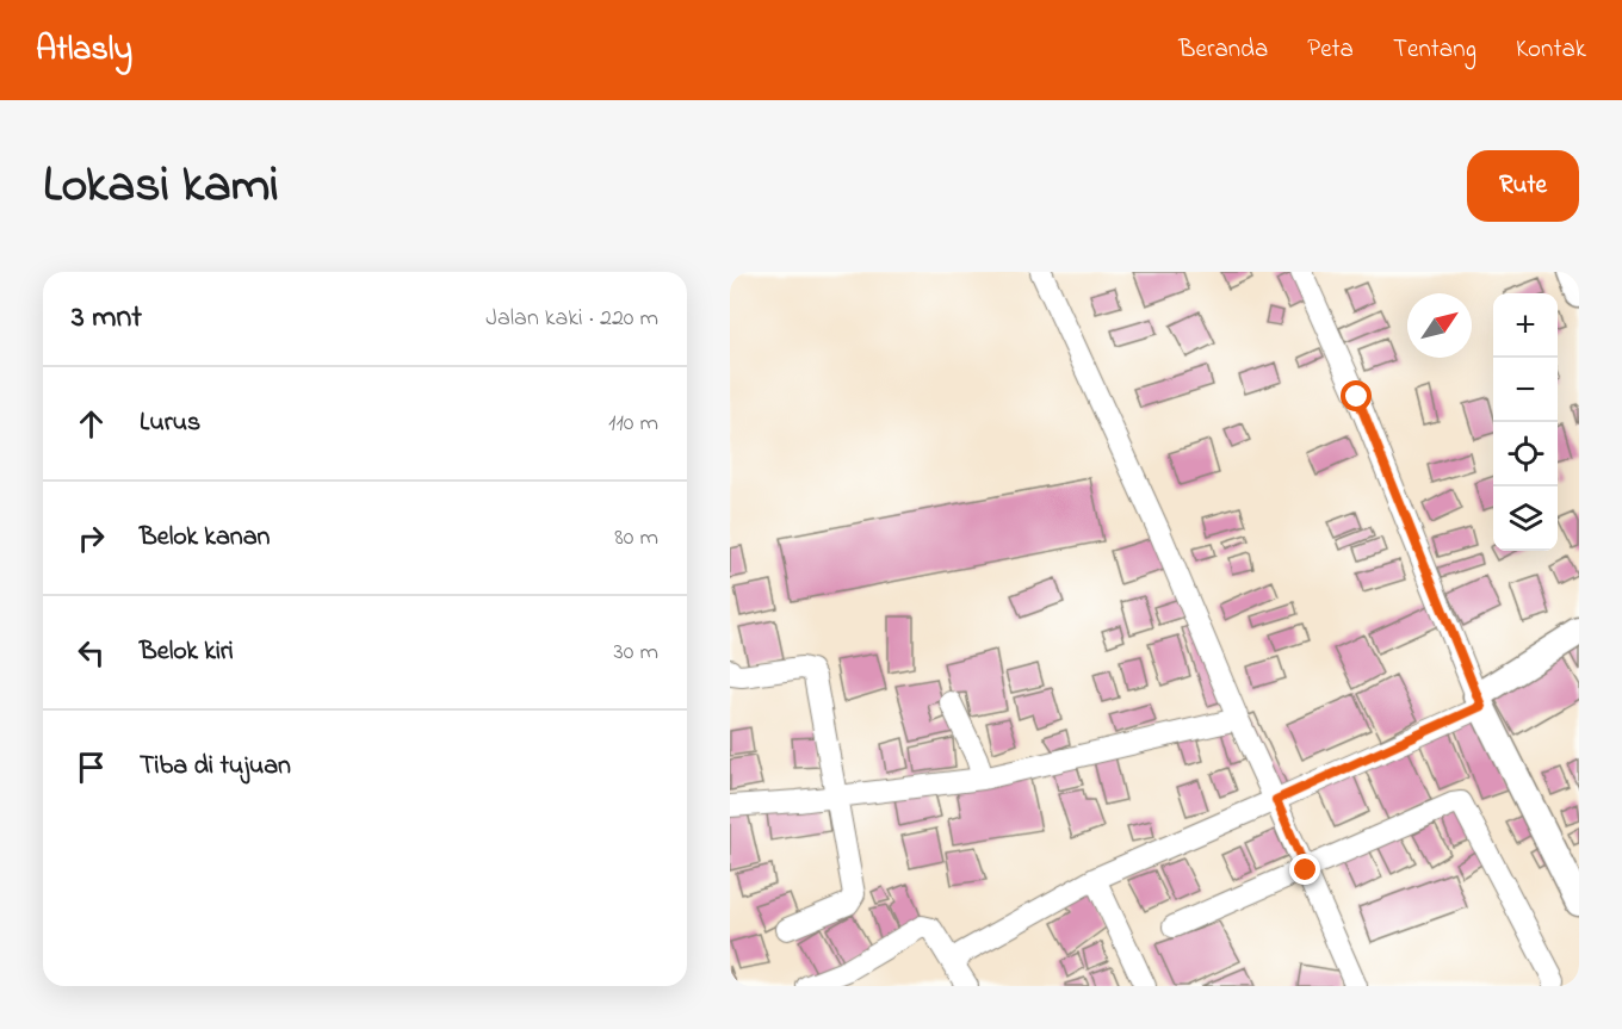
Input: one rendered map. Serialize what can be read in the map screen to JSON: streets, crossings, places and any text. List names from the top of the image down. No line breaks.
{"north":"top right","page":{"header":"Atlasly","nav":["Beranda","Peta","Tentang","Kontak"],"title":"Lokasi kami","buttons":"Rute","heading":["3 mnt","Jalan kaki · 220 m"],"map_buttons":["+","−"],"list":[["Lurus","110 m"],["Belok kanan","80 m"],["Belok kiri","30 m"],"Tiba di tujuan"]}}
